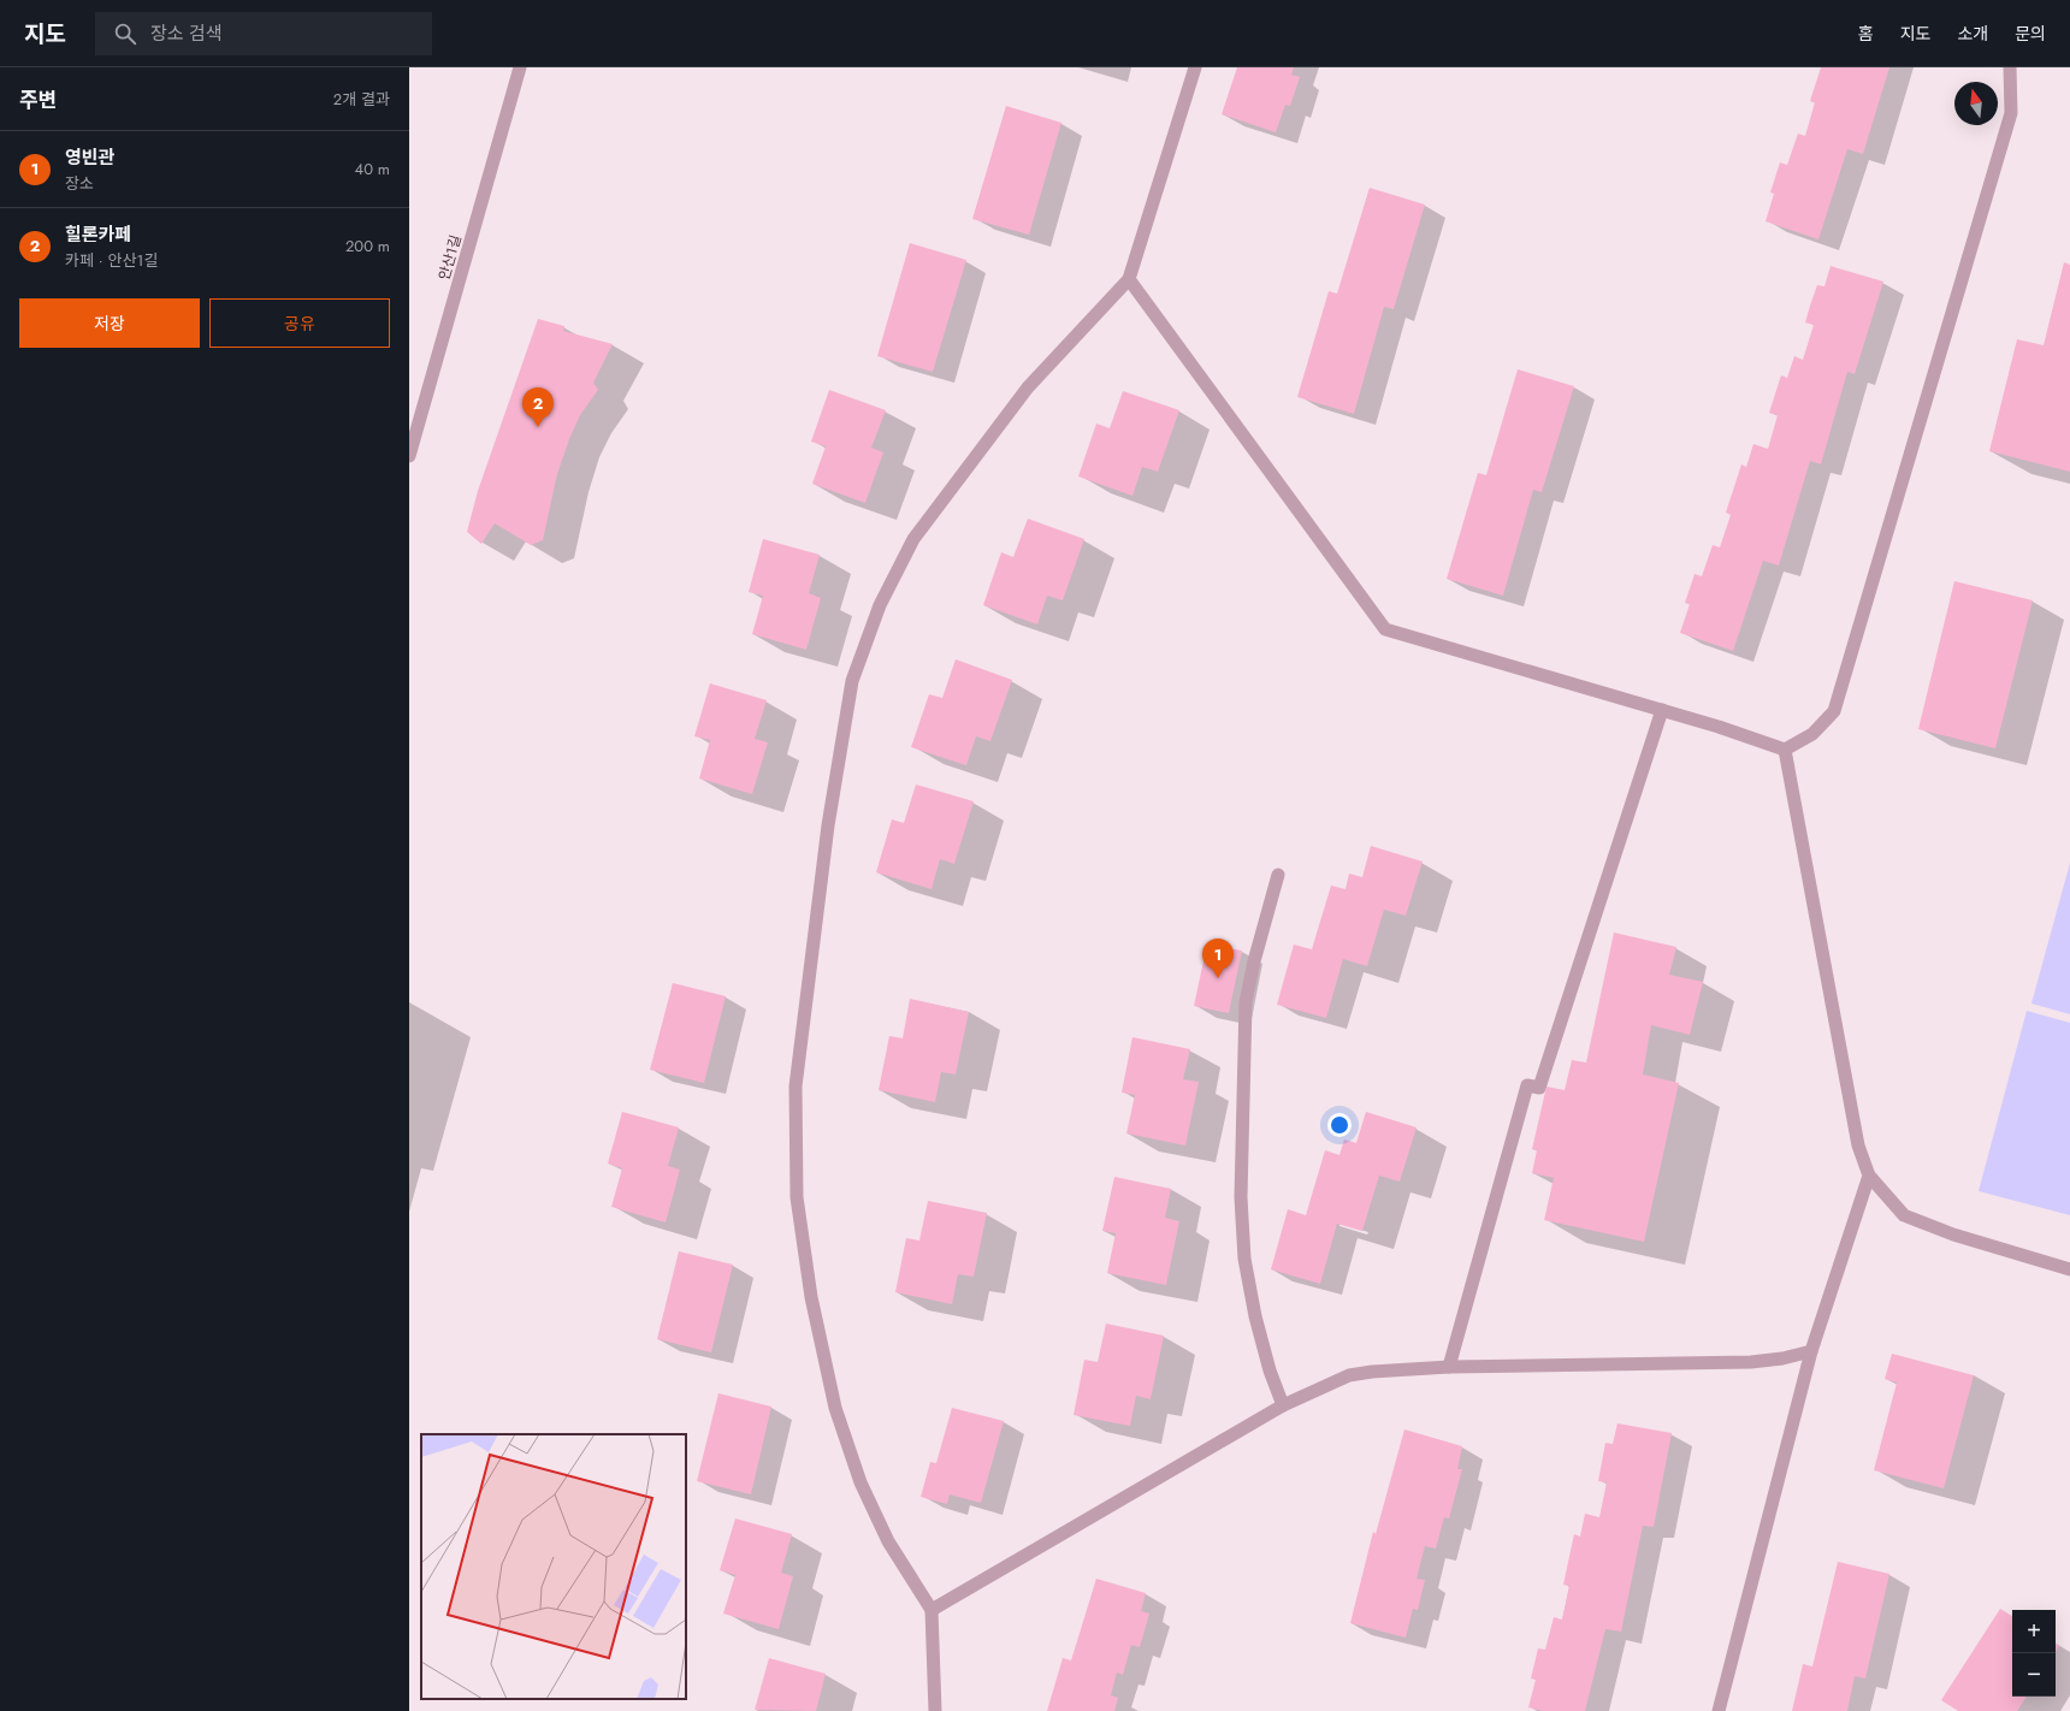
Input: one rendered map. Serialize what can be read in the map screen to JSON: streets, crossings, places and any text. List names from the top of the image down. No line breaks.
{"streets":{"street":["안산1길"]},"north":"top","page":{"header":"지도","search":"장소 검색","nav":["홈","지도","소개","문의"],"heading":["주변","2개 결과"],"list":[{"mark":"1","name":"영빈관","note":"장소","value":"40 m"},{"mark":"2","name":"힐론카페","note":"카페 · 안산1길","value":"200 m"}],"buttons":["저장","공유"],"pins":["2","1"],"map_buttons":["+","−"]}}
